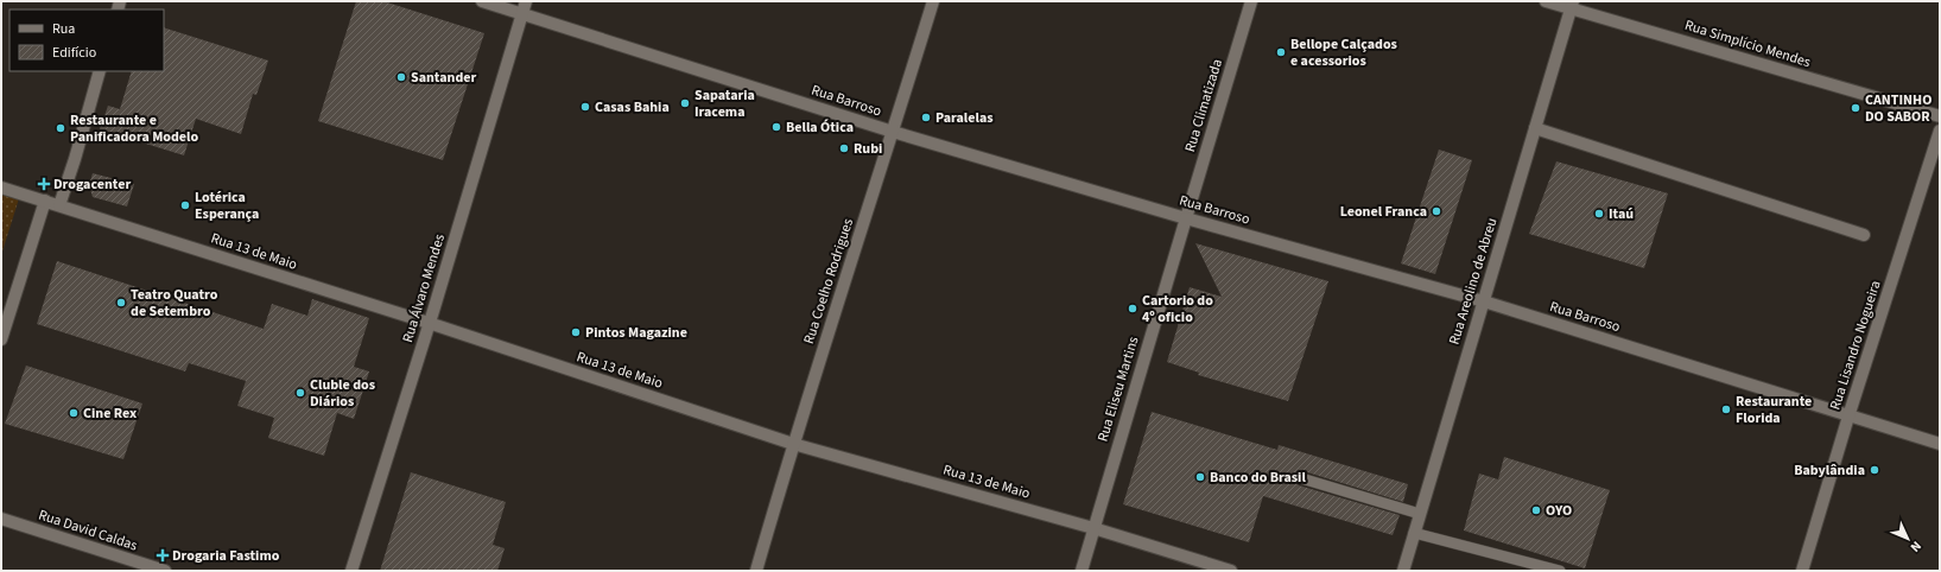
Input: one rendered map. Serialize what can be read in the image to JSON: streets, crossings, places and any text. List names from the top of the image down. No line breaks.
{"streets":{"street":["Rua Simplício Mendes","Rua Barroso","Rua Climatizada","Rua 13 de Maio","Rua Coelho Rodrigues","Rua Areolino de Abreu","Rua Álvaro Mendes","Rua Lisandro Nogueira","Rua Eliseu Martins","Rua David Caldas"]},"crossings":[["Rua Simplício Mendes","Rua Areolino de Abreu"],["Rua Barroso","Rua Climatizada"],["Rua Barroso","Rua Coelho Rodrigues"],["Rua Barroso","Rua Areolino de Abreu"],["Rua Barroso","Rua Álvaro Mendes"],["Rua Barroso","Rua Lisandro Nogueira"],["Rua Barroso","Rua Eliseu Martins"],["Rua Climatizada","Rua Eliseu Martins"],["Rua 13 de Maio","Rua Coelho Rodrigues"],["Rua 13 de Maio","Rua Álvaro Mendes"],["Rua 13 de Maio","Rua Eliseu Martins"]],"places":{"other":["Bellope Calçados e acessorios","Santander","Sapataria Iracema","Casas Bahia","CANTINHO DO SABOR","Paralelas","Bella Ótica","Restaurante e Panificadora Modelo","Rubi","Lotérica Esperança","Leonel Franca","Itaú","Teatro Quatro de Setembro","Cartorio do 4º oficio","Pintos Magazine","Cluble dos Diários","Restaurante Florida","Cine Rex","Babylândia","Banco do Brasil","OYO"],"health":["Drogacenter","Drogaria Fastimo"]},"legend":["Rua","Edifício"],"north":"bottom right"}
